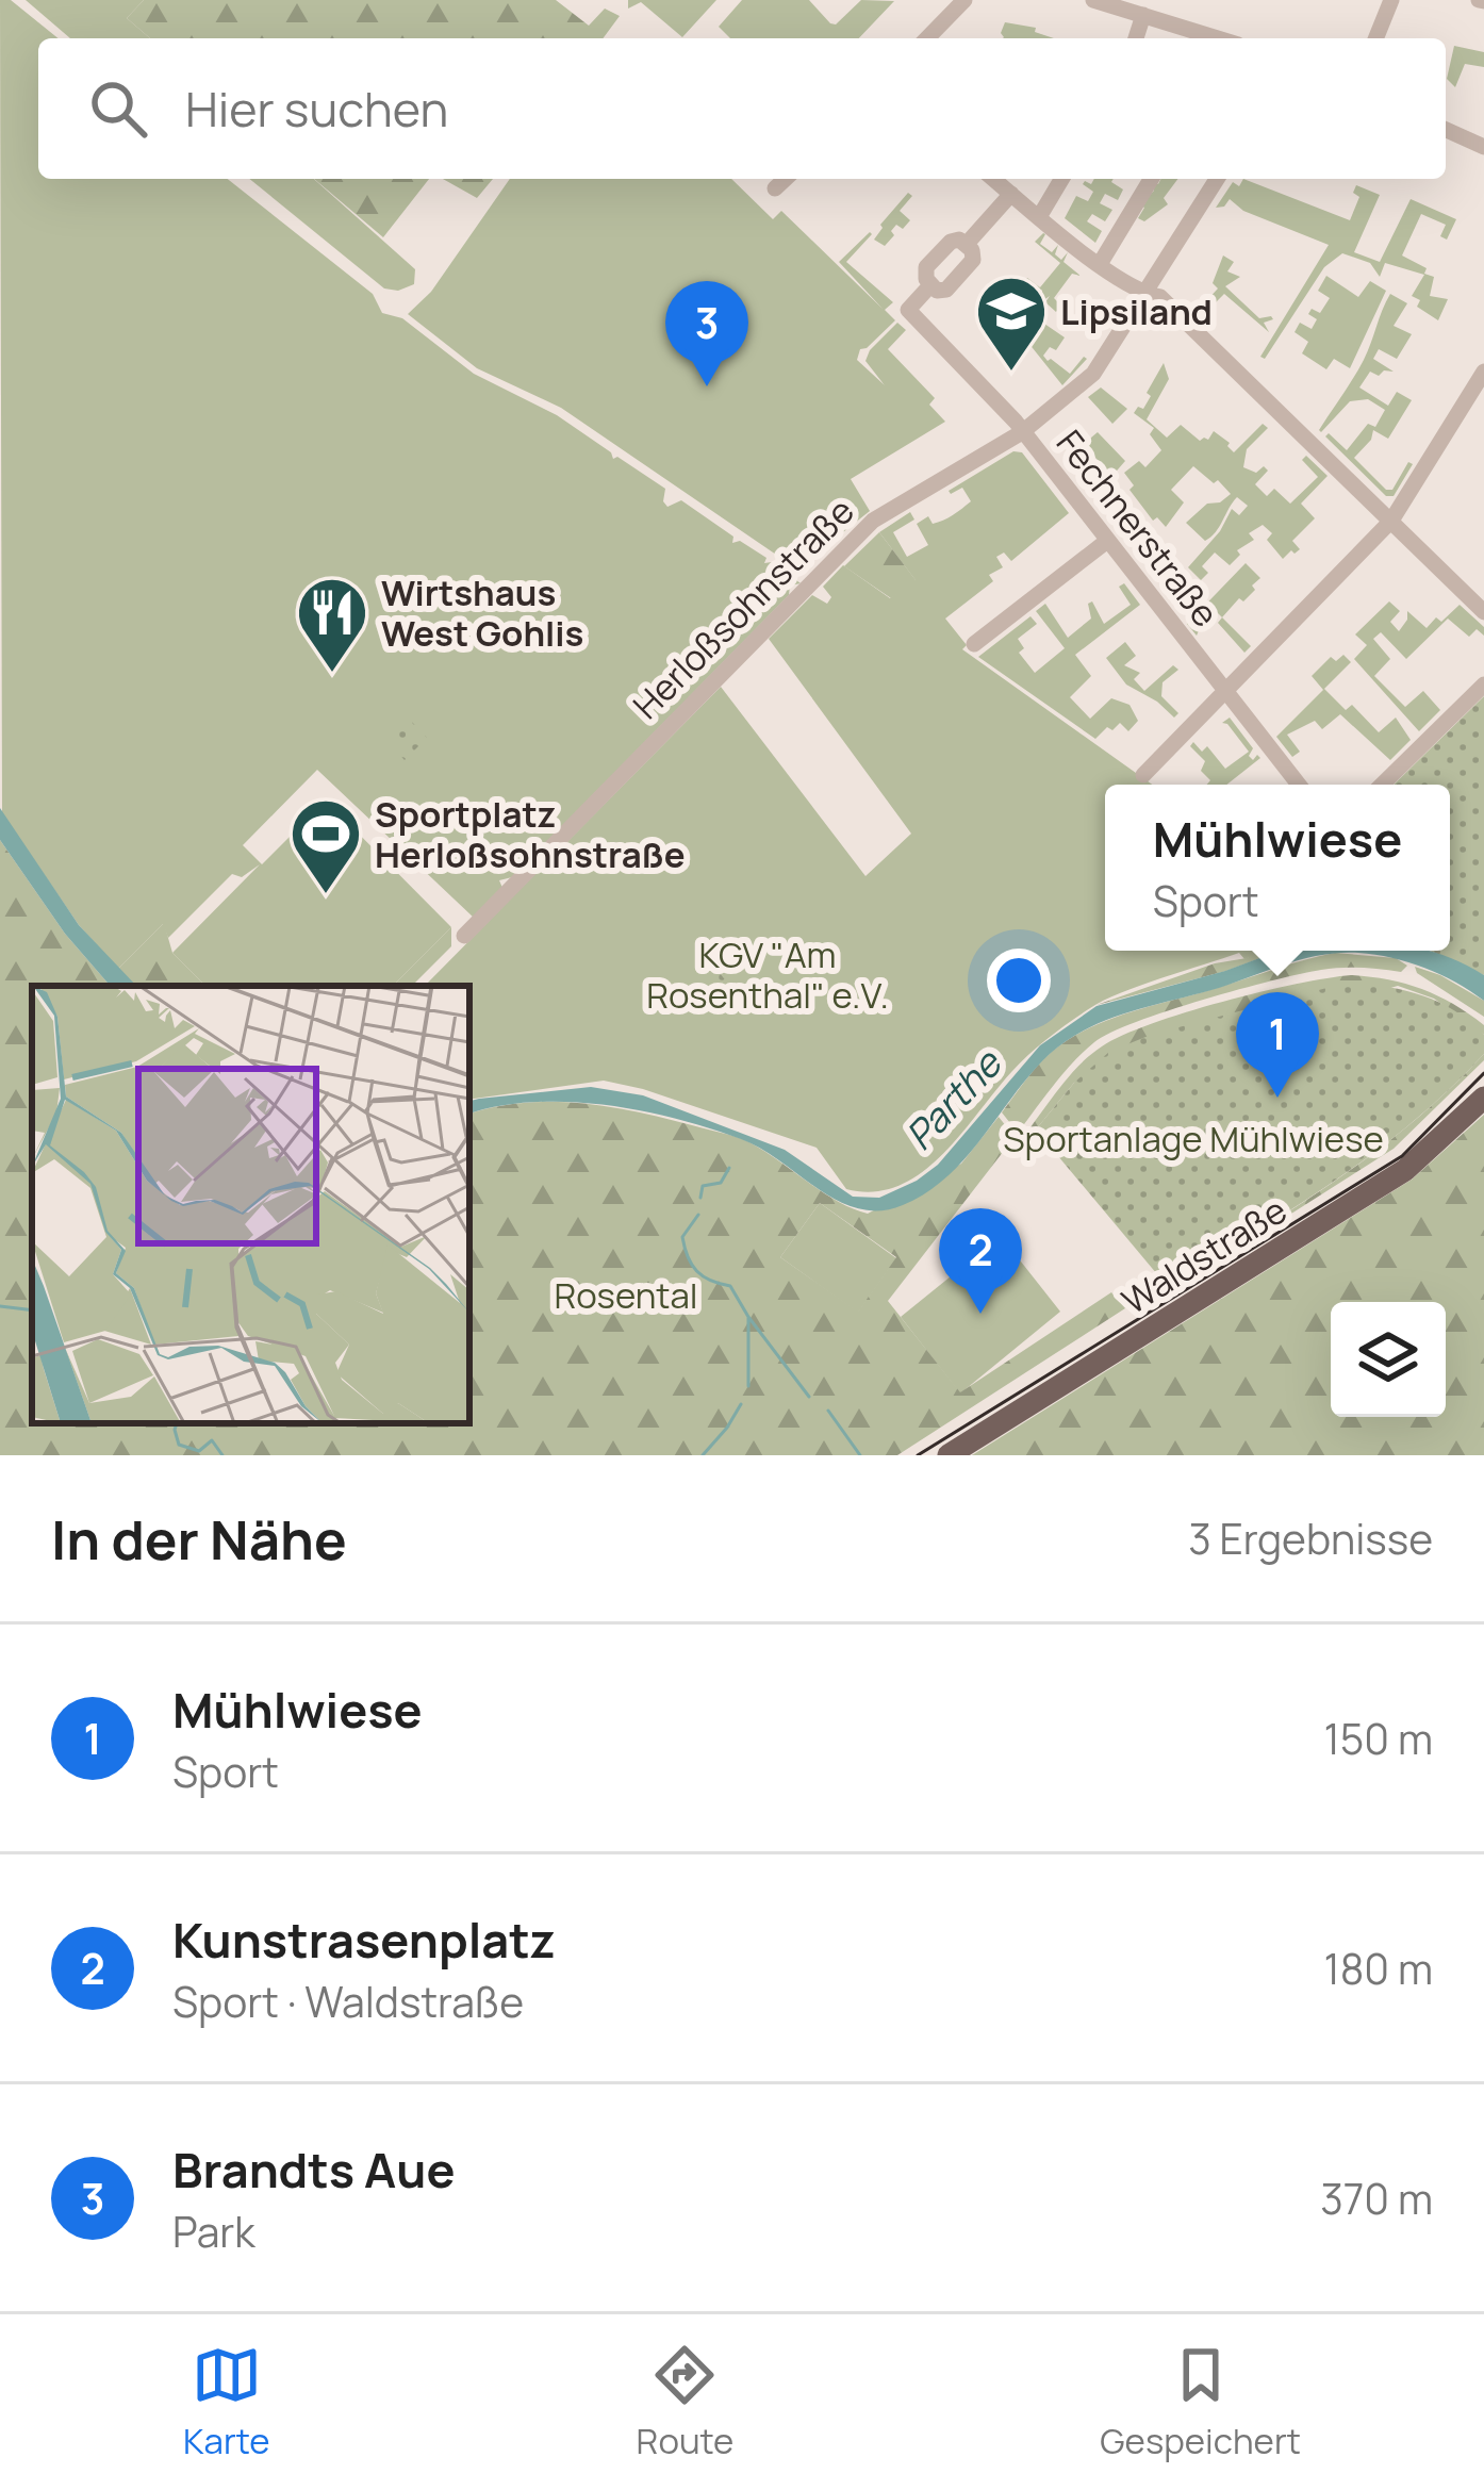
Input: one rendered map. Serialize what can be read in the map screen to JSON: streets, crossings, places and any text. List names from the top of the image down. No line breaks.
{"streets":{"main road":["Waldstraße"],"street":["Fechnerstraße","Herloßsohnstraße"]},"crossings":[["Fechnerstraße","Herloßsohnstraße"]],"water":["Parthe"],"parks":["KGV \"Am Rosenthal\" e.V.","Sportanlage Mühlwiese","Rosental"],"places":{"school or university":["Lipsiland"],"restaurant":["Wirtshaus West Gohlis"],"sports":["Sportplatz Herloßsohnstraße"]},"page":{"search":"Hier suchen","pins":["3","1","2"],"popup":["Mühlwiese","Sport"],"heading":["In der Nähe","3 Ergebnisse"],"list":[{"mark":"1","name":"Mühlwiese","note":"Sport","value":"150 m"},{"mark":"2","name":"Kunstrasenplatz","note":"Sport · Waldstraße","value":"180 m"},{"mark":"3","name":"Brandts Aue","note":"Park","value":"370 m"}],"nav":["Karte","Route","Gespeichert"]}}
